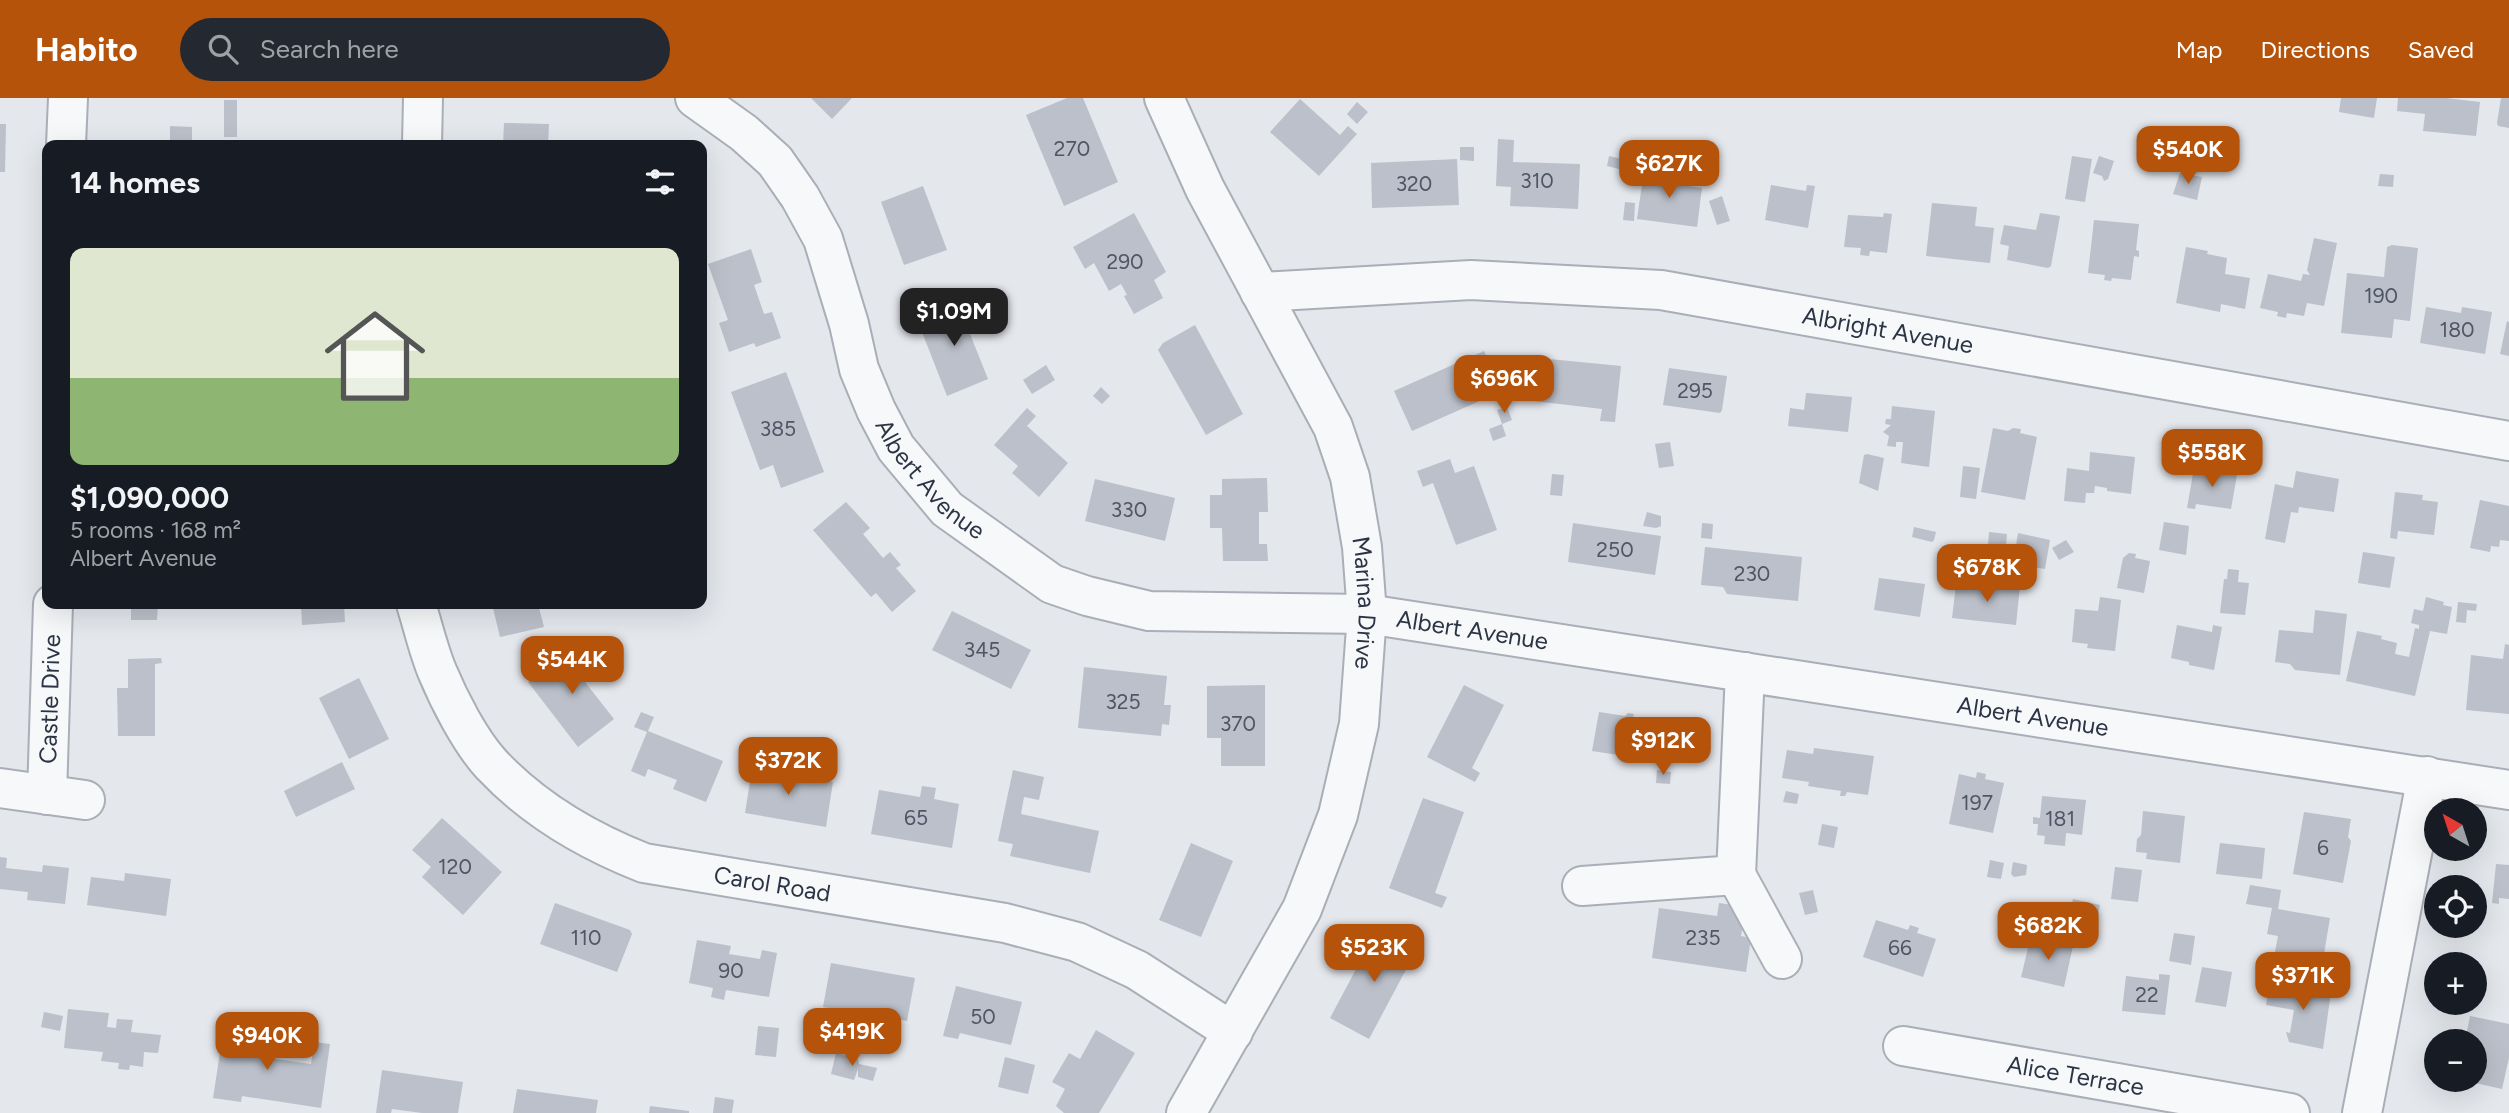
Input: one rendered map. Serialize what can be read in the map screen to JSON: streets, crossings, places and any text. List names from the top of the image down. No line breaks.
{"streets":{"street":["Albright Avenue","Albert Avenue","Marina Drive","Castle Drive","Carol Road","Alice Terrace"]},"crossings":[["Albright Avenue","Marina Drive"],["Albert Avenue","Marina Drive"],["Marina Drive","Carol Road"]],"house_numbers":["270","310","320","290","190","180","295","385","330","250","230","345","325","370","197","65","181","6","120","110","235","66","90","22","50"],"north":"top left","page":{"header":"Habito","search":"Search here","nav":["Map","Directions","Saved"],"price":["$540K","$627K","$1.09M","$696K","$558K","$678K","$544K","$912K","$372K","$682K","$523K","$371K","$419K","$940K"],"heading":"14 homes","list":[{"name":"$1,090,000","note":"5 rooms · 168 m² · Albert Avenue"}],"map_buttons":["+","−"]}}
